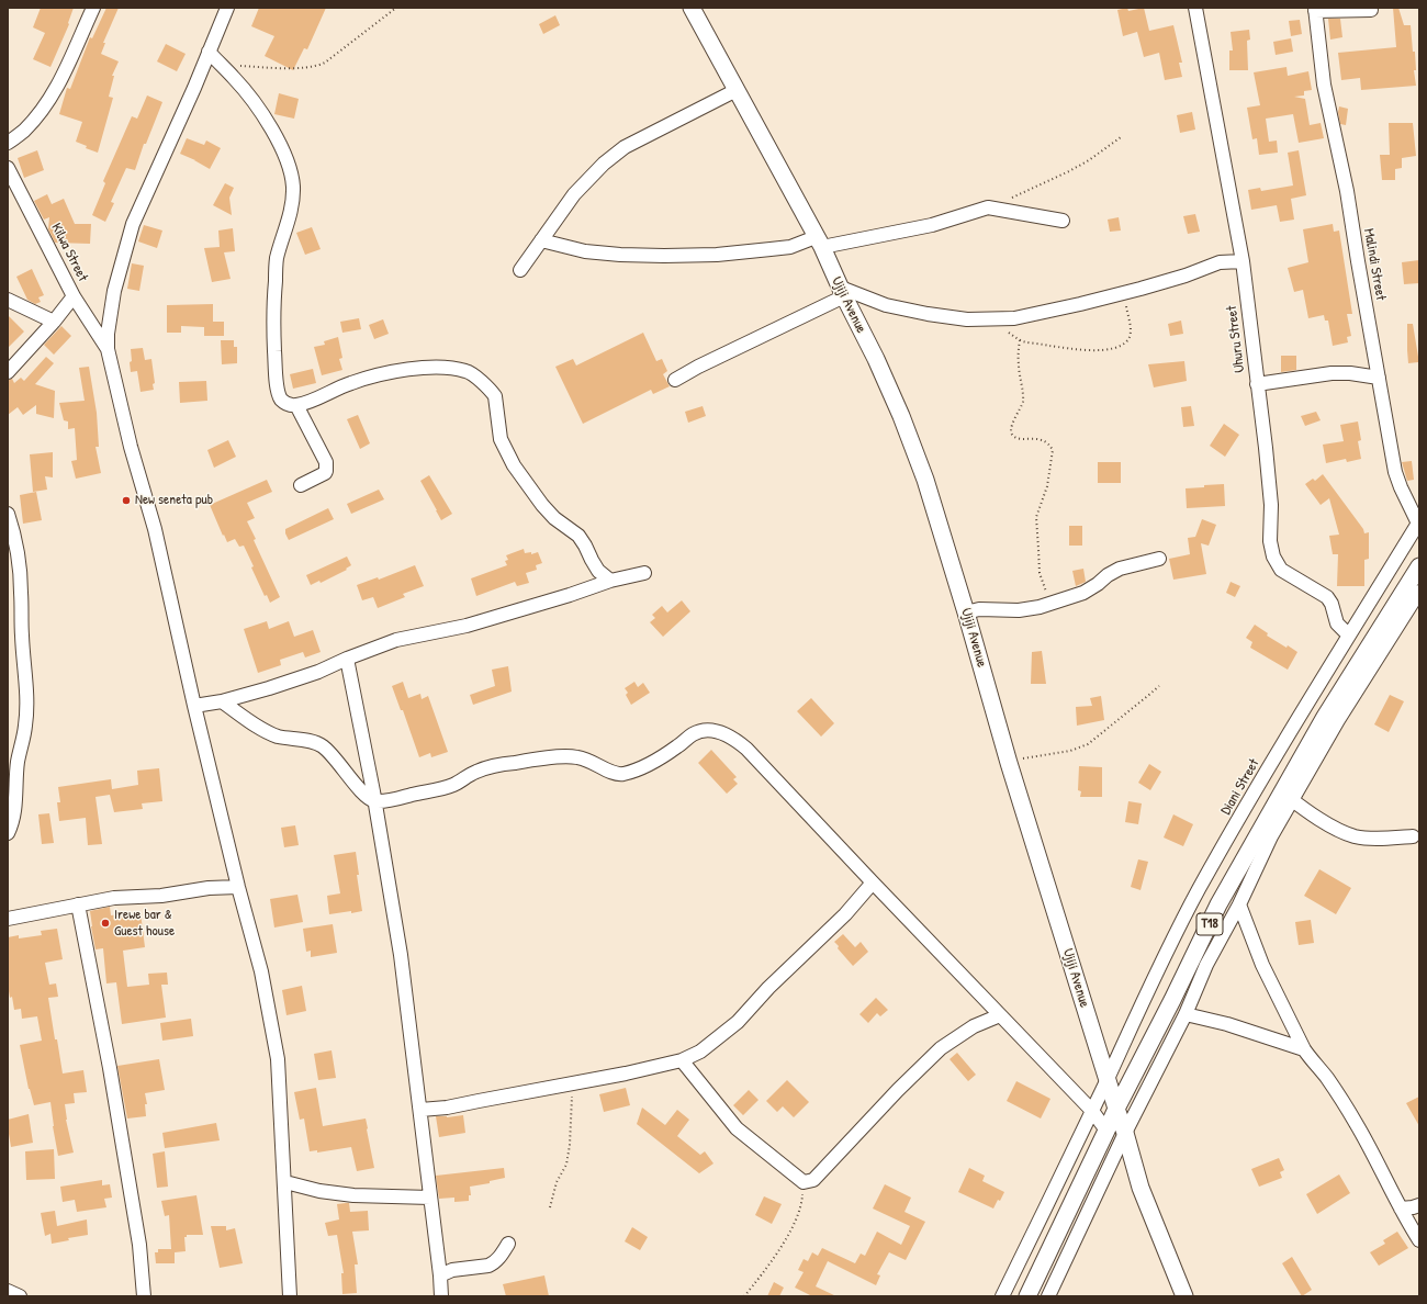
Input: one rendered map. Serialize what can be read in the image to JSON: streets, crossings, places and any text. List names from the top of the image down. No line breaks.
{"streets":{"main road":["Ujiji Avenue","T18"],"street":["Kilwa Street","Malindi Street","Uhuru Street","Diani Street"]},"crossings":[["Malindi Street","Diani Street"],["Ujiji Avenue","Diani Street"],["Ujiji Avenue","T18"],["Uhuru Street","Diani Street"]],"places":["New seneta pub","Irewe bar & Guest house"]}
